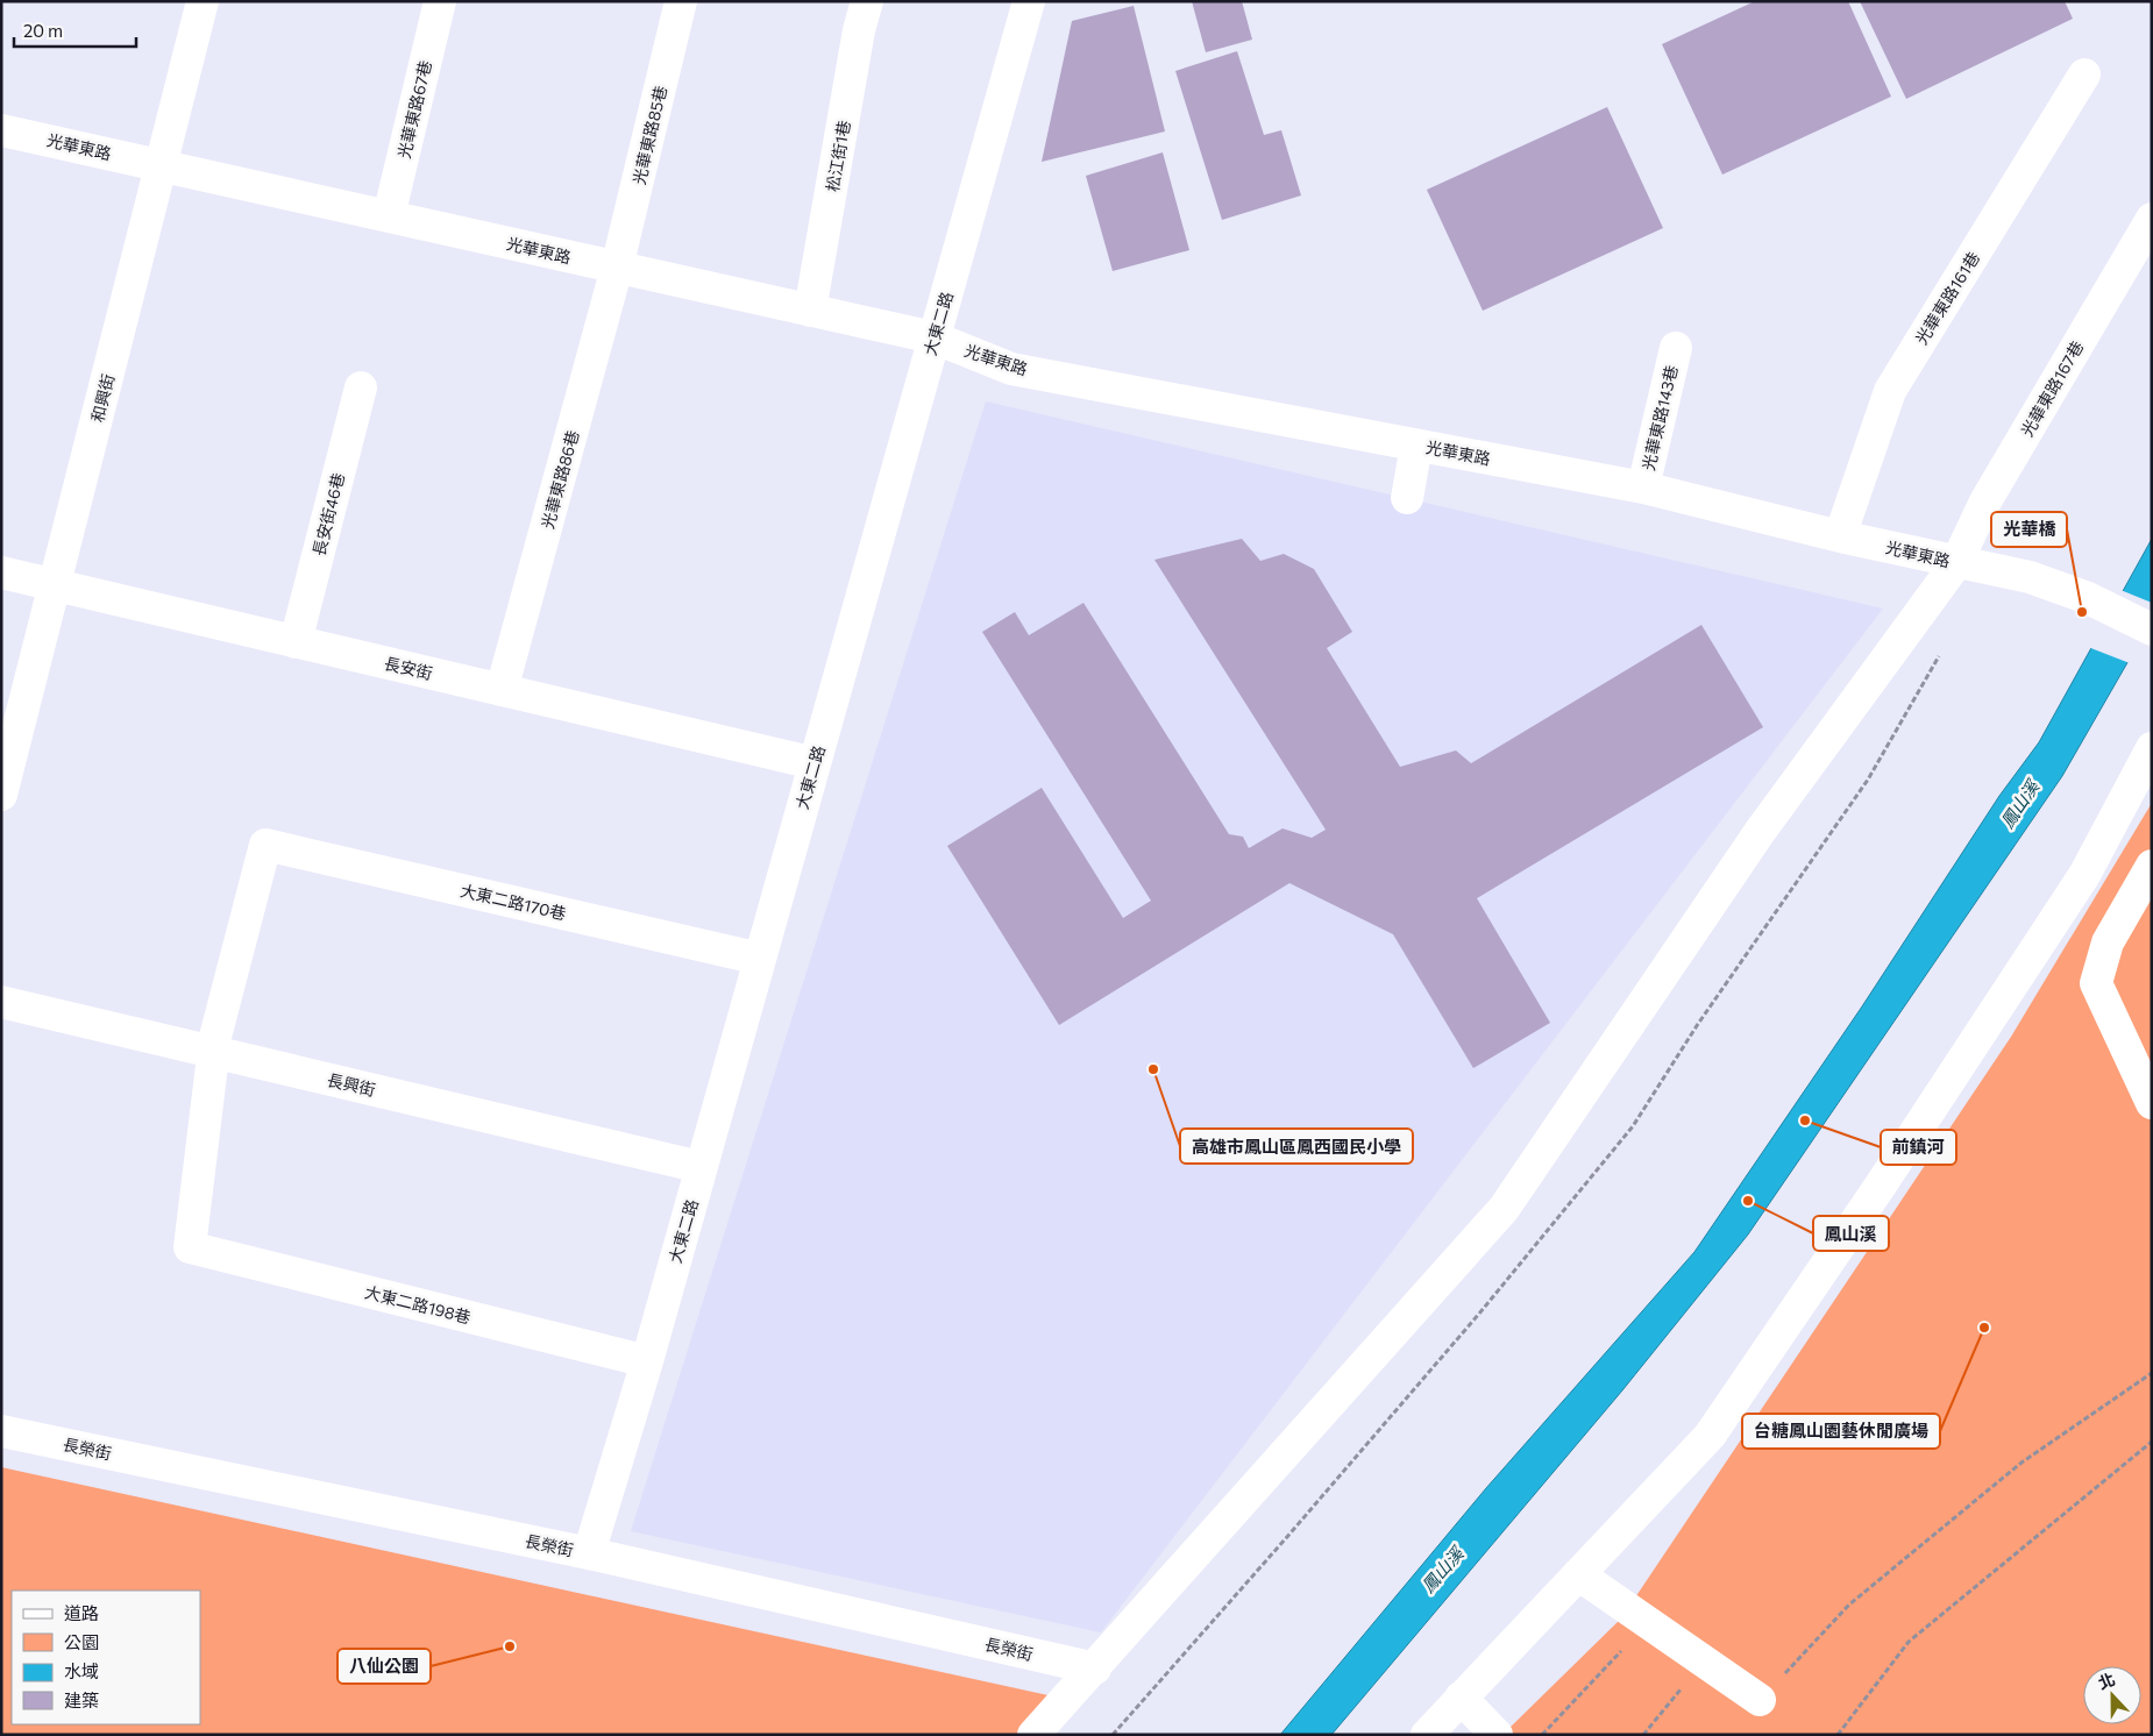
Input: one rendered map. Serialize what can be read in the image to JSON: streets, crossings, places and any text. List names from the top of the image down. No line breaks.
{"streets":{"street":["光華東路67巷","光華東路85巷","光華東路","松江街1巷","光華東路161巷","大東二路","光華東路167巷","和興街","光華東路143巷","光華東路86巷","長安街46巷","長安街","大東二路170巷","長興街","大東二路198巷","長榮街"]},"crossings":[["光華東路67巷","光華東路"],["光華東路85巷","光華東路"],["光華東路85巷","光華東路86巷"],["光華東路","松江街1巷"],["光華東路","光華東路161巷"],["光華東路","大東二路"],["光華東路","光華東路167巷"],["光華東路","和興街"],["光華東路","光華東路143巷"],["光華東路","光華東路86巷"],["大東二路","長安街"],["大東二路","大東二路170巷"],["大東二路","長興街"],["大東二路","大東二路198巷"],["大東二路","長榮街"],["光華東路167巷","長榮街"],["和興街","長安街"],["光華東路86巷","長安街"],["長安街46巷","長安街"],["大東二路170巷","長興街"],["大東二路170巷","大東二路198巷"],["長興街","大東二路198巷"]],"water":["鳳山溪"],"places":["光華橋","高雄市鳳山區鳳西國民小學","前鎮河","鳳山溪","台糖鳳山園藝休閒廣場","八仙公園"],"legend":["道路","公園","水域","建築"],"scale_bar":"20 m","north":"top"}
